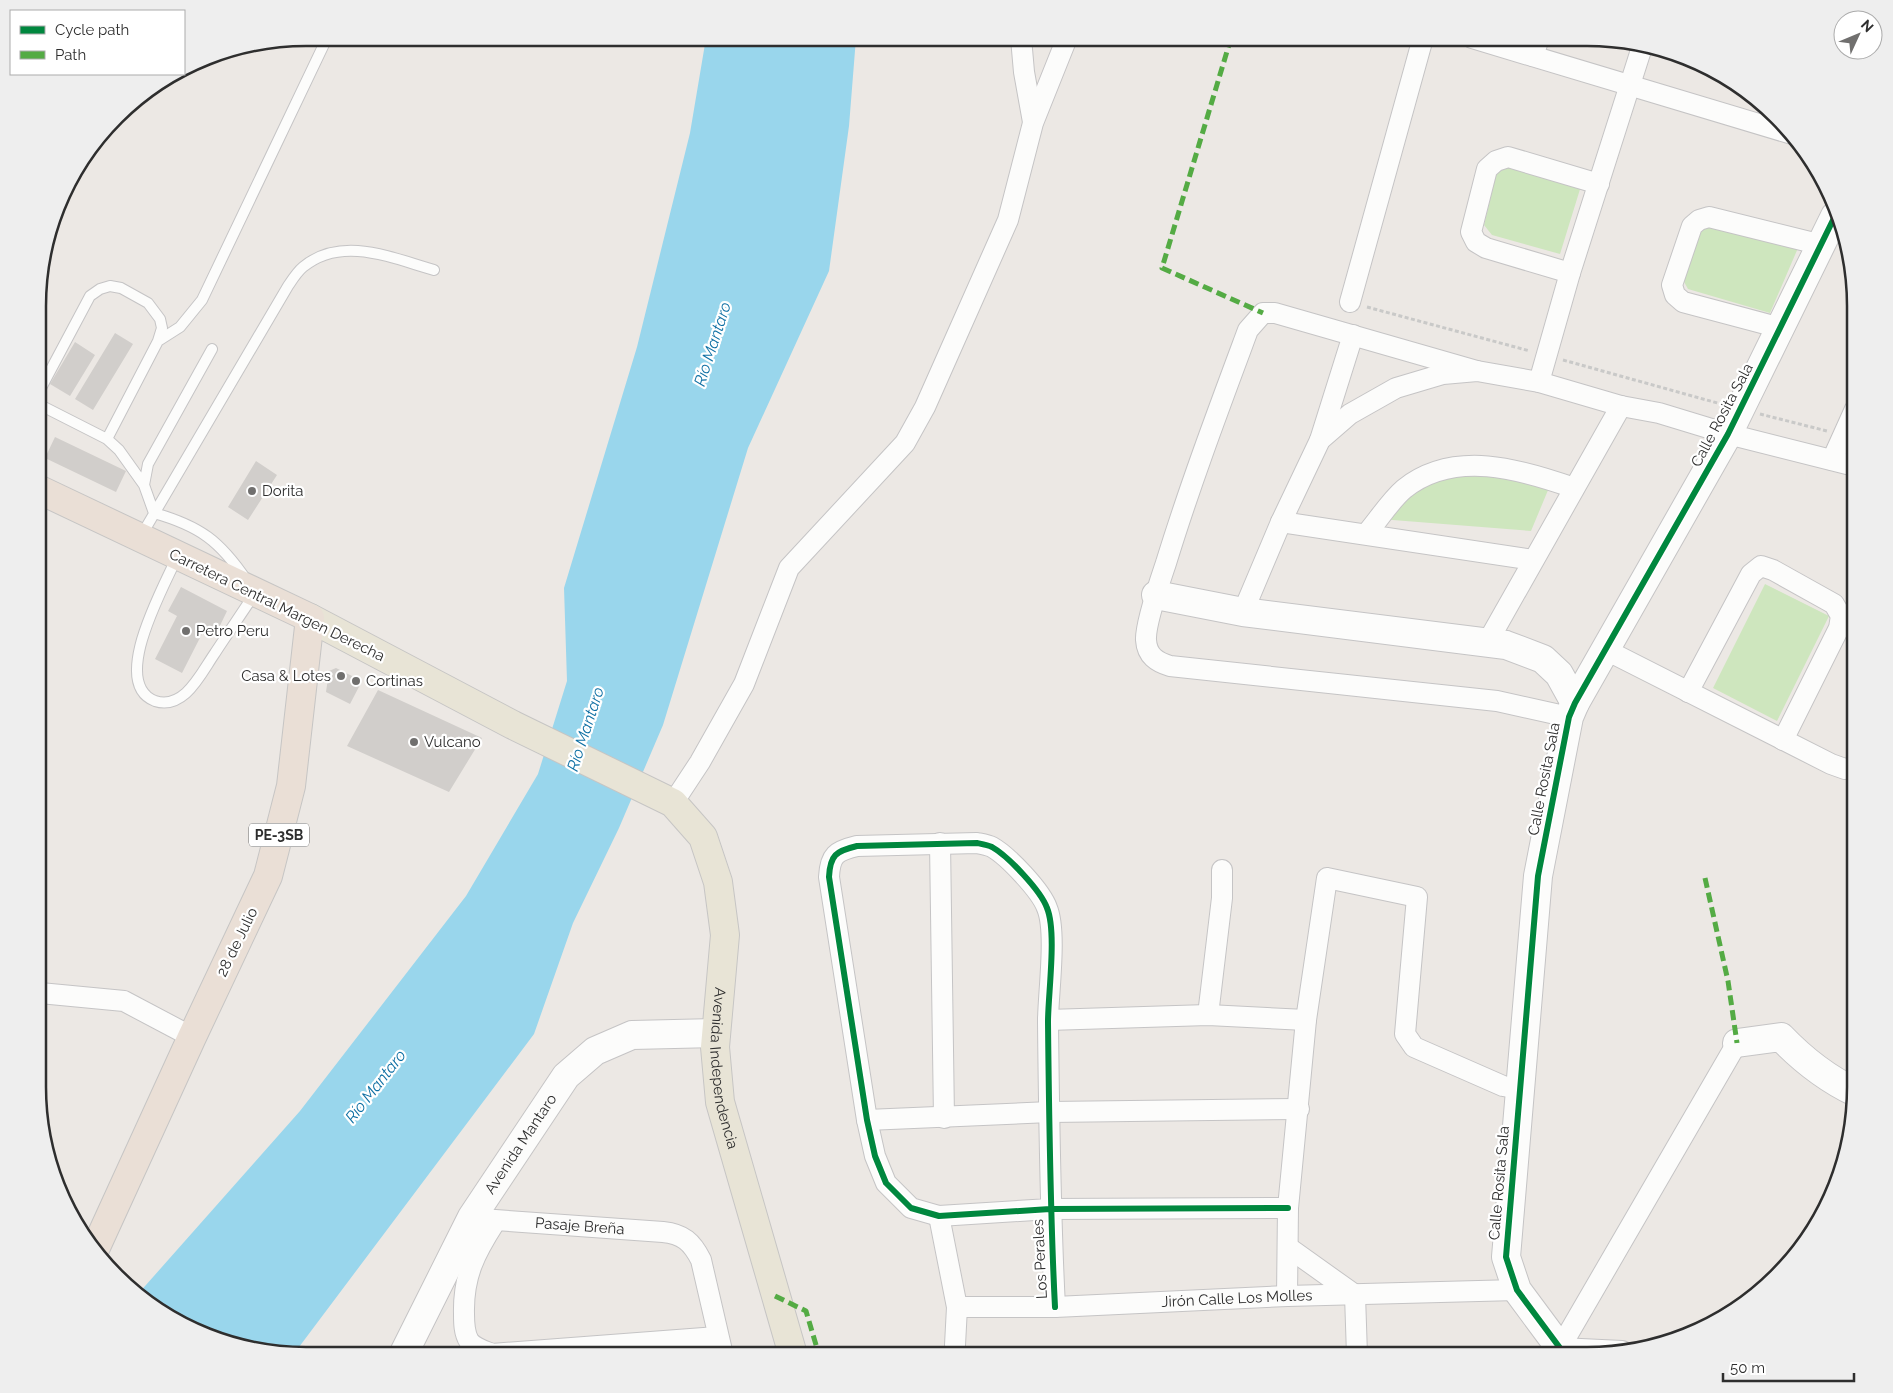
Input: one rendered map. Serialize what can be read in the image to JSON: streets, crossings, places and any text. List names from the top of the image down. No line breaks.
{"streets":{"highway":["Carretera Central Margen Derecha","PE-3SB","28 de Julio"],"main road":["Avenida Independencia"],"street":["Calle Rosita Sala","Avenida Mantaro","Pasaje Breña","Los Perales","Jirón Calle Los Molles"]},"crossings":[["Calle Rosita Sala","Jirón Calle Los Molles"],["Carretera Central Margen Derecha","28 de Julio"],["Carretera Central Margen Derecha","Avenida Independencia"],["Avenida Independencia","Avenida Mantaro"],["Avenida Mantaro","Pasaje Breña"],["Los Perales","Jirón Calle Los Molles"]],"water":["Río Mantaro"],"places":["Dorita","Petro Peru","Casa & Lotes","Cortinas","Vulcano"],"legend":["Cycle path","Path"],"scale_bar":"50 m","north":"top right"}
